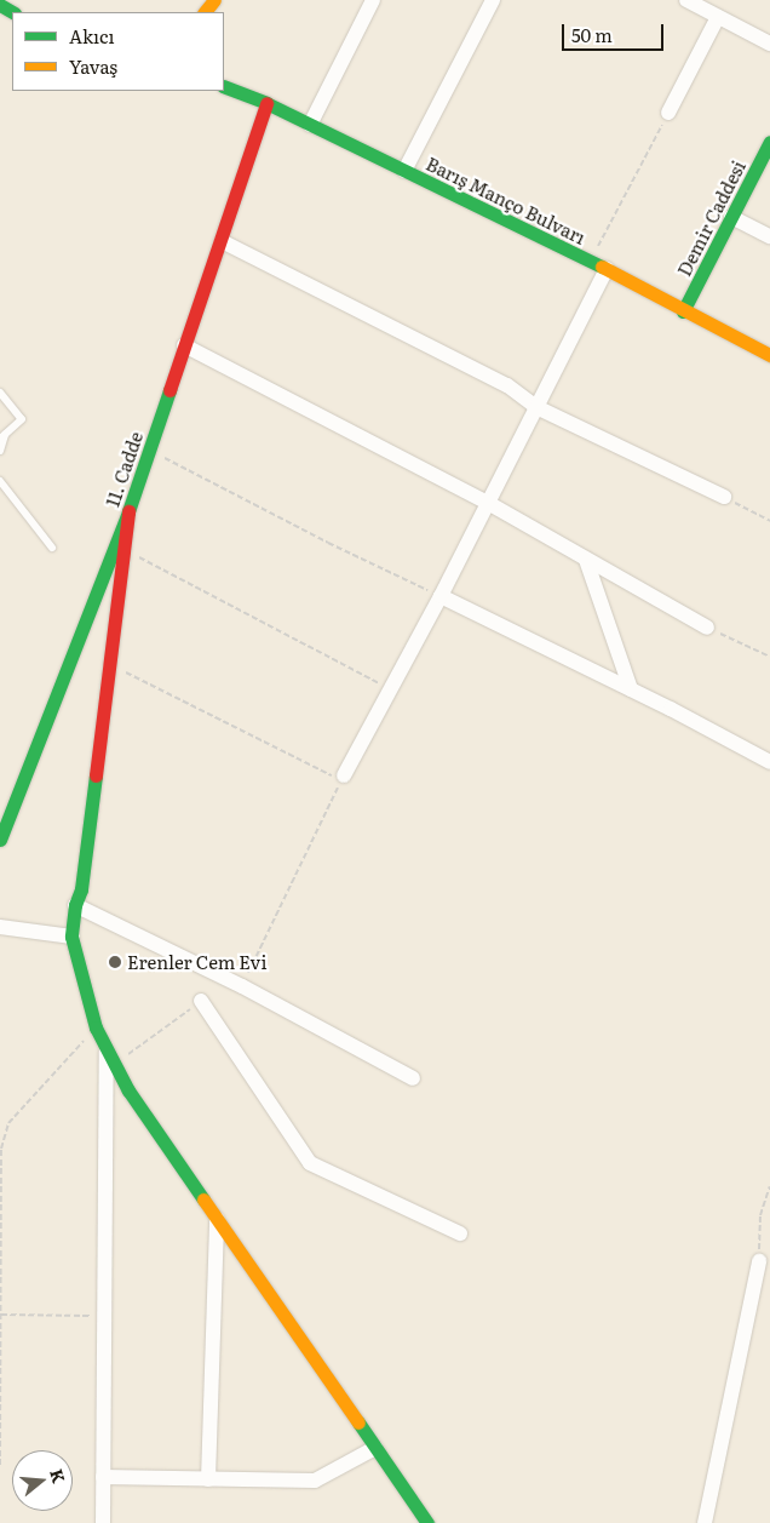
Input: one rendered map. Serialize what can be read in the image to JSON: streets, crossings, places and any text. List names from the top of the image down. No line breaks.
{"streets":{"street":["Barış Manço Bulvarı","Demir Caddesi","11. Cadde"]},"crossings":[["Barış Manço Bulvarı","Demir Caddesi"],["Barış Manço Bulvarı","11. Cadde"]],"places":["Erenler Cem Evi"],"legend":["Akıcı","Yavaş"],"scale_bar":"50 m","north":"right"}
